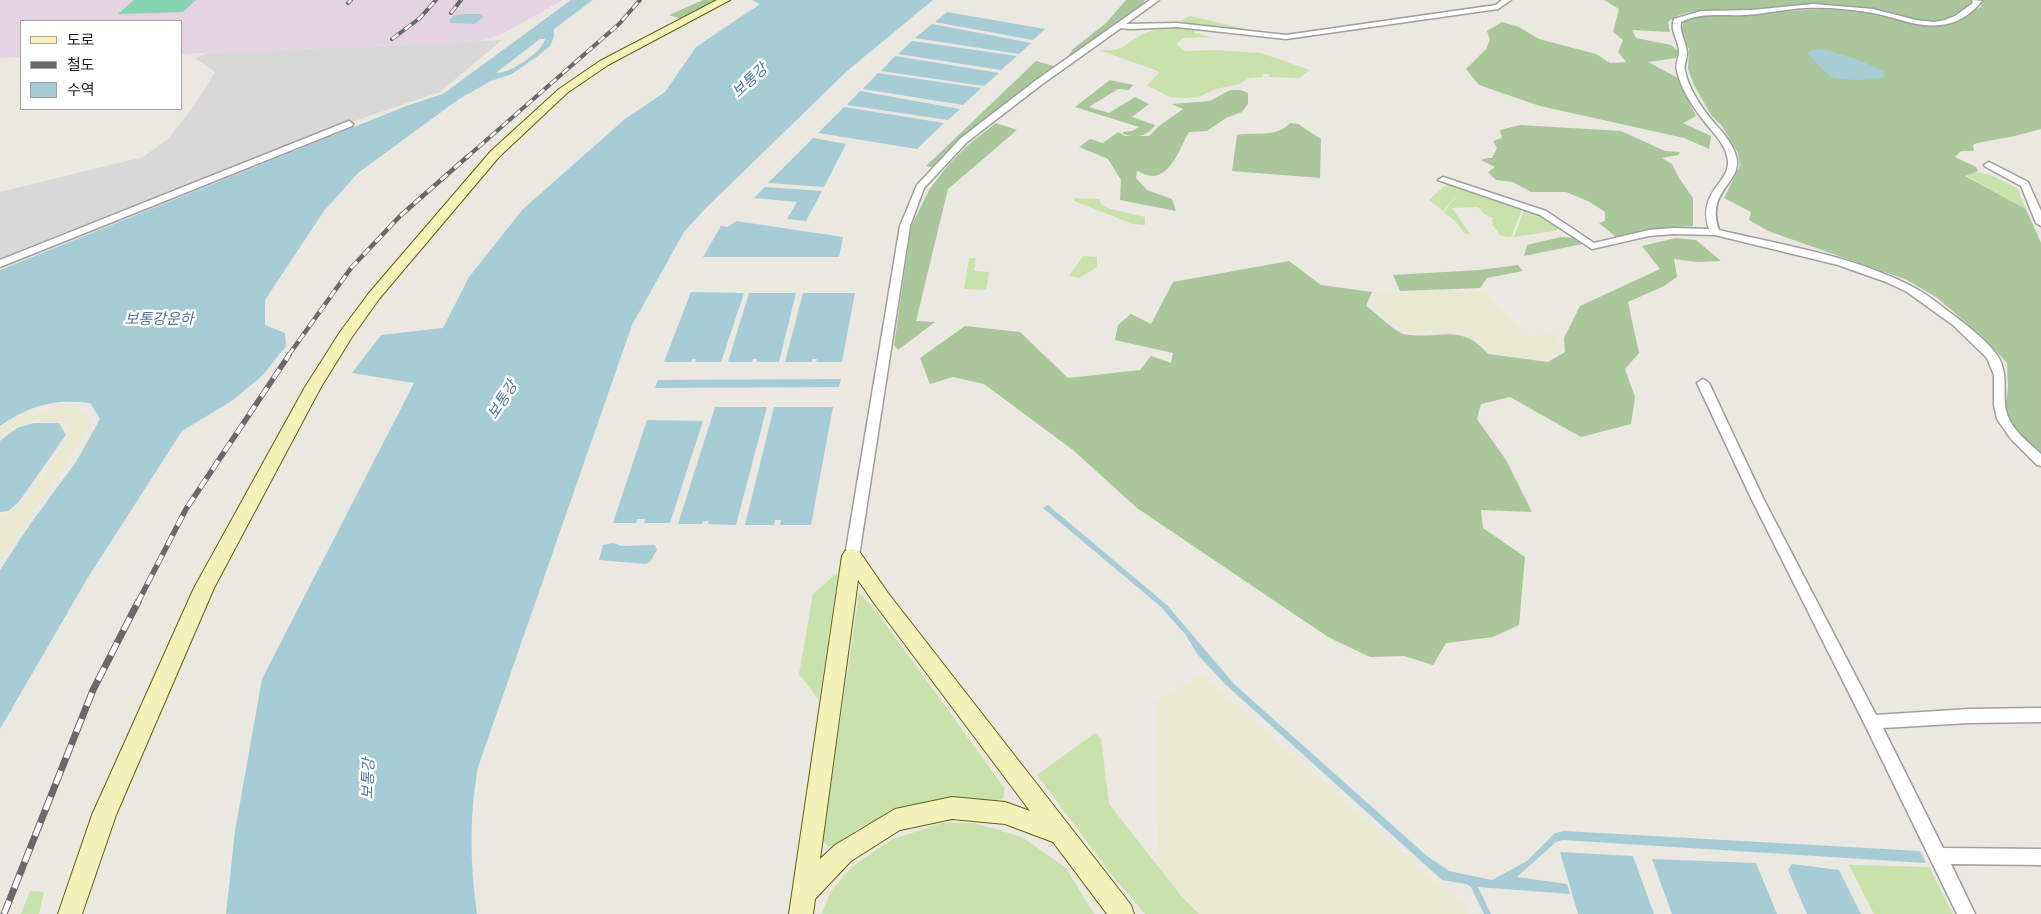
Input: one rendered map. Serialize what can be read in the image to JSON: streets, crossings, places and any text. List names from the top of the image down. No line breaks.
{"water":["보통강","보통강운하"],"legend":["도로","철도","수역"]}
